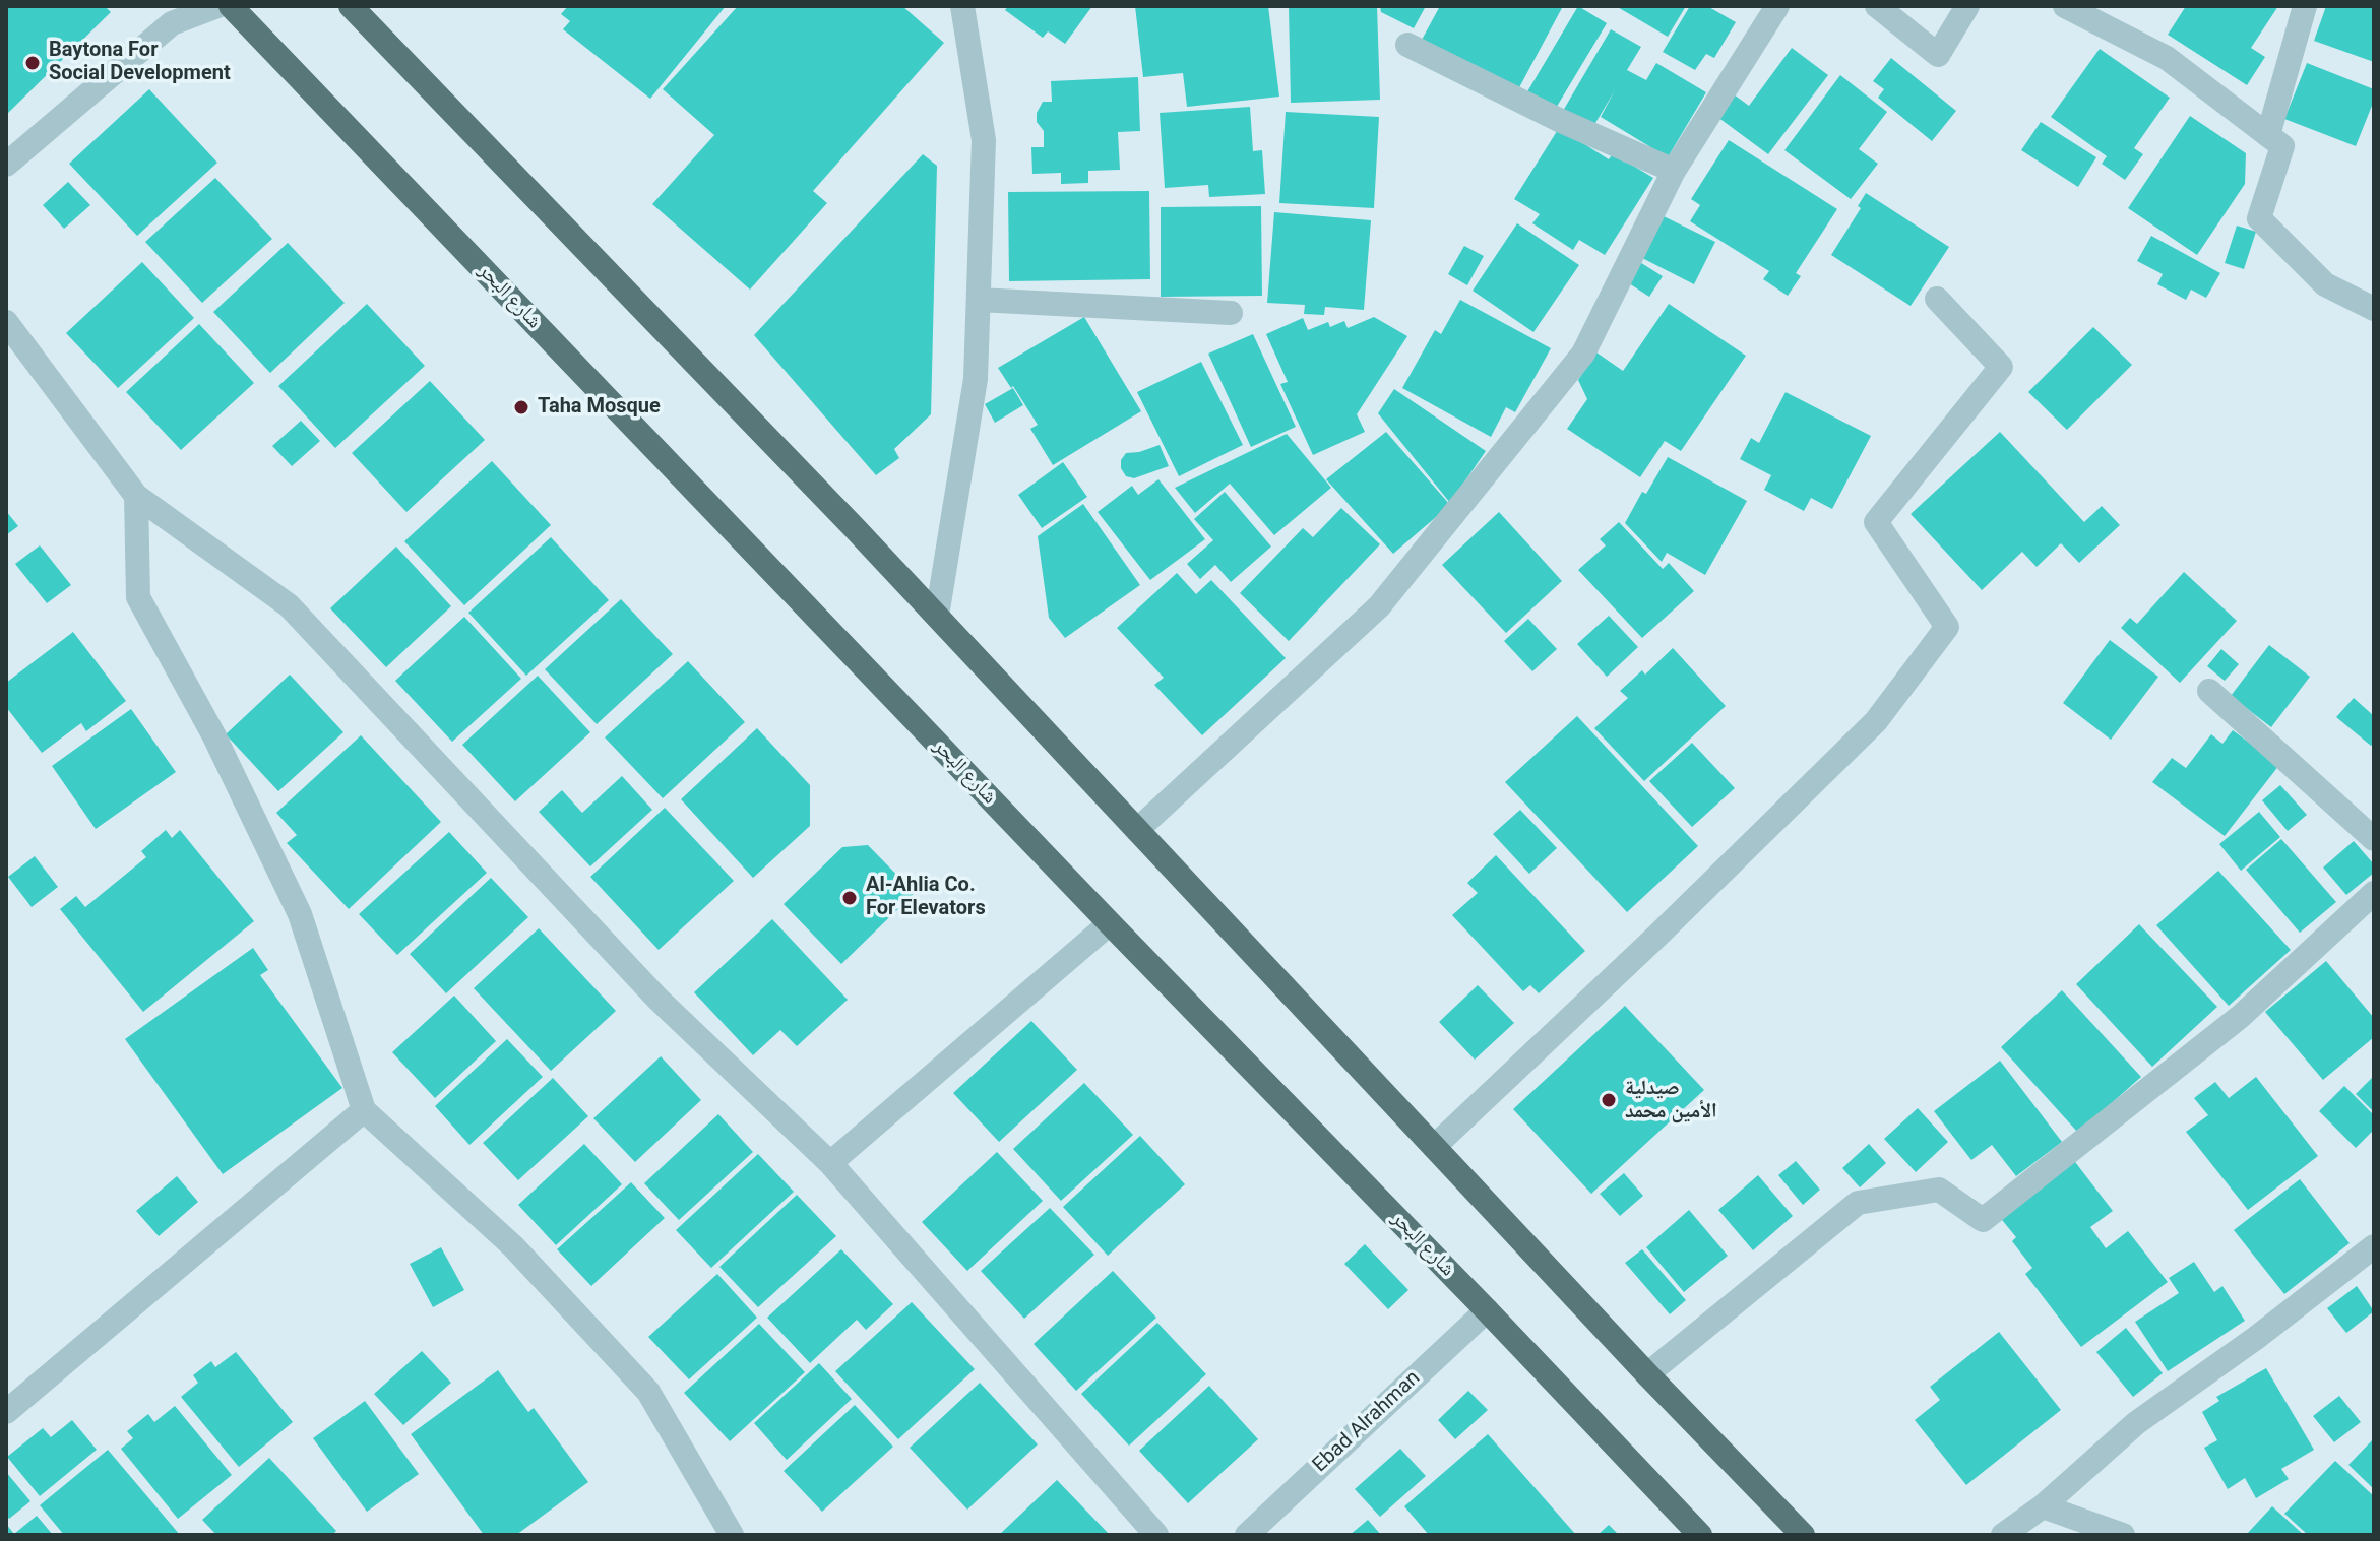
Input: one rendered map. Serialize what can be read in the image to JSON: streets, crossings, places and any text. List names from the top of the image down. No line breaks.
{"streets":{"main road":["شارع البحر"],"street":["Ebad Alrahman"]},"crossings":[["شارع البحر","Ebad Alrahman"]],"places":["Baytona For Social Development","Taha Mosque","Al-Ahlia Co. For Elevators","صيدلية الأمين محمد"]}
